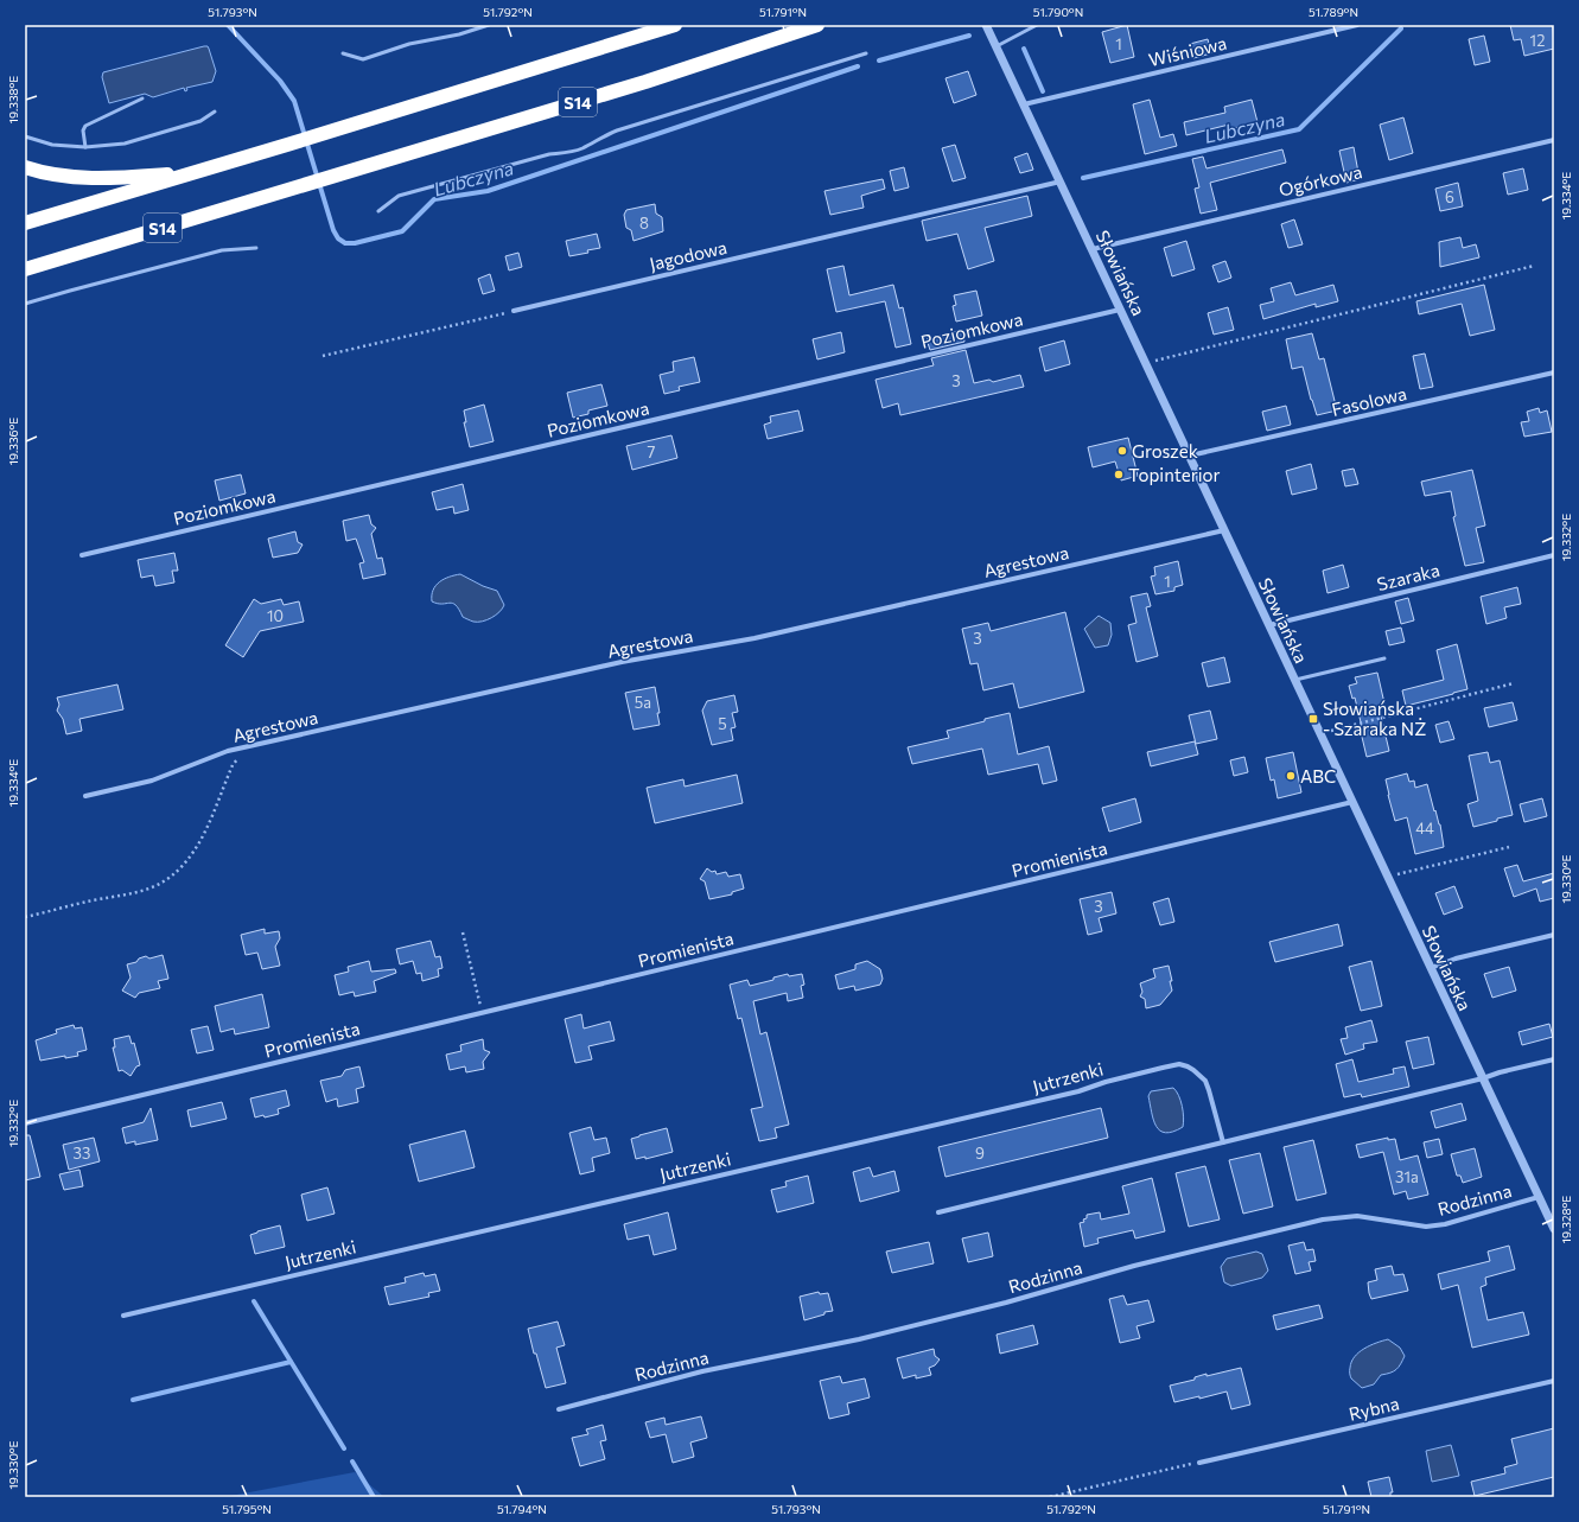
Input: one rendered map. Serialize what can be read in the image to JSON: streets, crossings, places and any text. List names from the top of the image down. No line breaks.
{"streets":{"highway":["S14"],"street":["Wiśniowa","Ogórkowa","Jagodowa","Słowiańska","Poziomkowa","Fasolowa","Agrestowa","Szaraka","Promienista","Jutrzenki","Rodzinna","Rybna"]},"crossings":[["Wiśniowa","Słowiańska"],["Ogórkowa","Słowiańska"],["Jagodowa","Słowiańska"],["Słowiańska","Poziomkowa"],["Słowiańska","Fasolowa"],["Słowiańska","Agrestowa"],["Słowiańska","Szaraka"],["Słowiańska","Promienista"],["Słowiańska","Rodzinna"]],"water":["Lubczyna"],"places":{"other":["Groszek","Topinterior","ABC"],"transit":["Słowiańska - Szaraka NŻ"]},"house_numbers":["12","1","6","8","3","7","1","10","3","5a","5","44","3","33","9","31a"],"coordinates":["51.793°N","51.792°N","51.791°N","51.790°N","51.789°N","19.338°E","19.334°E","19.336°E","19.332°E","19.330°E","19.328°E","51.795°N","51.794°N"]}
